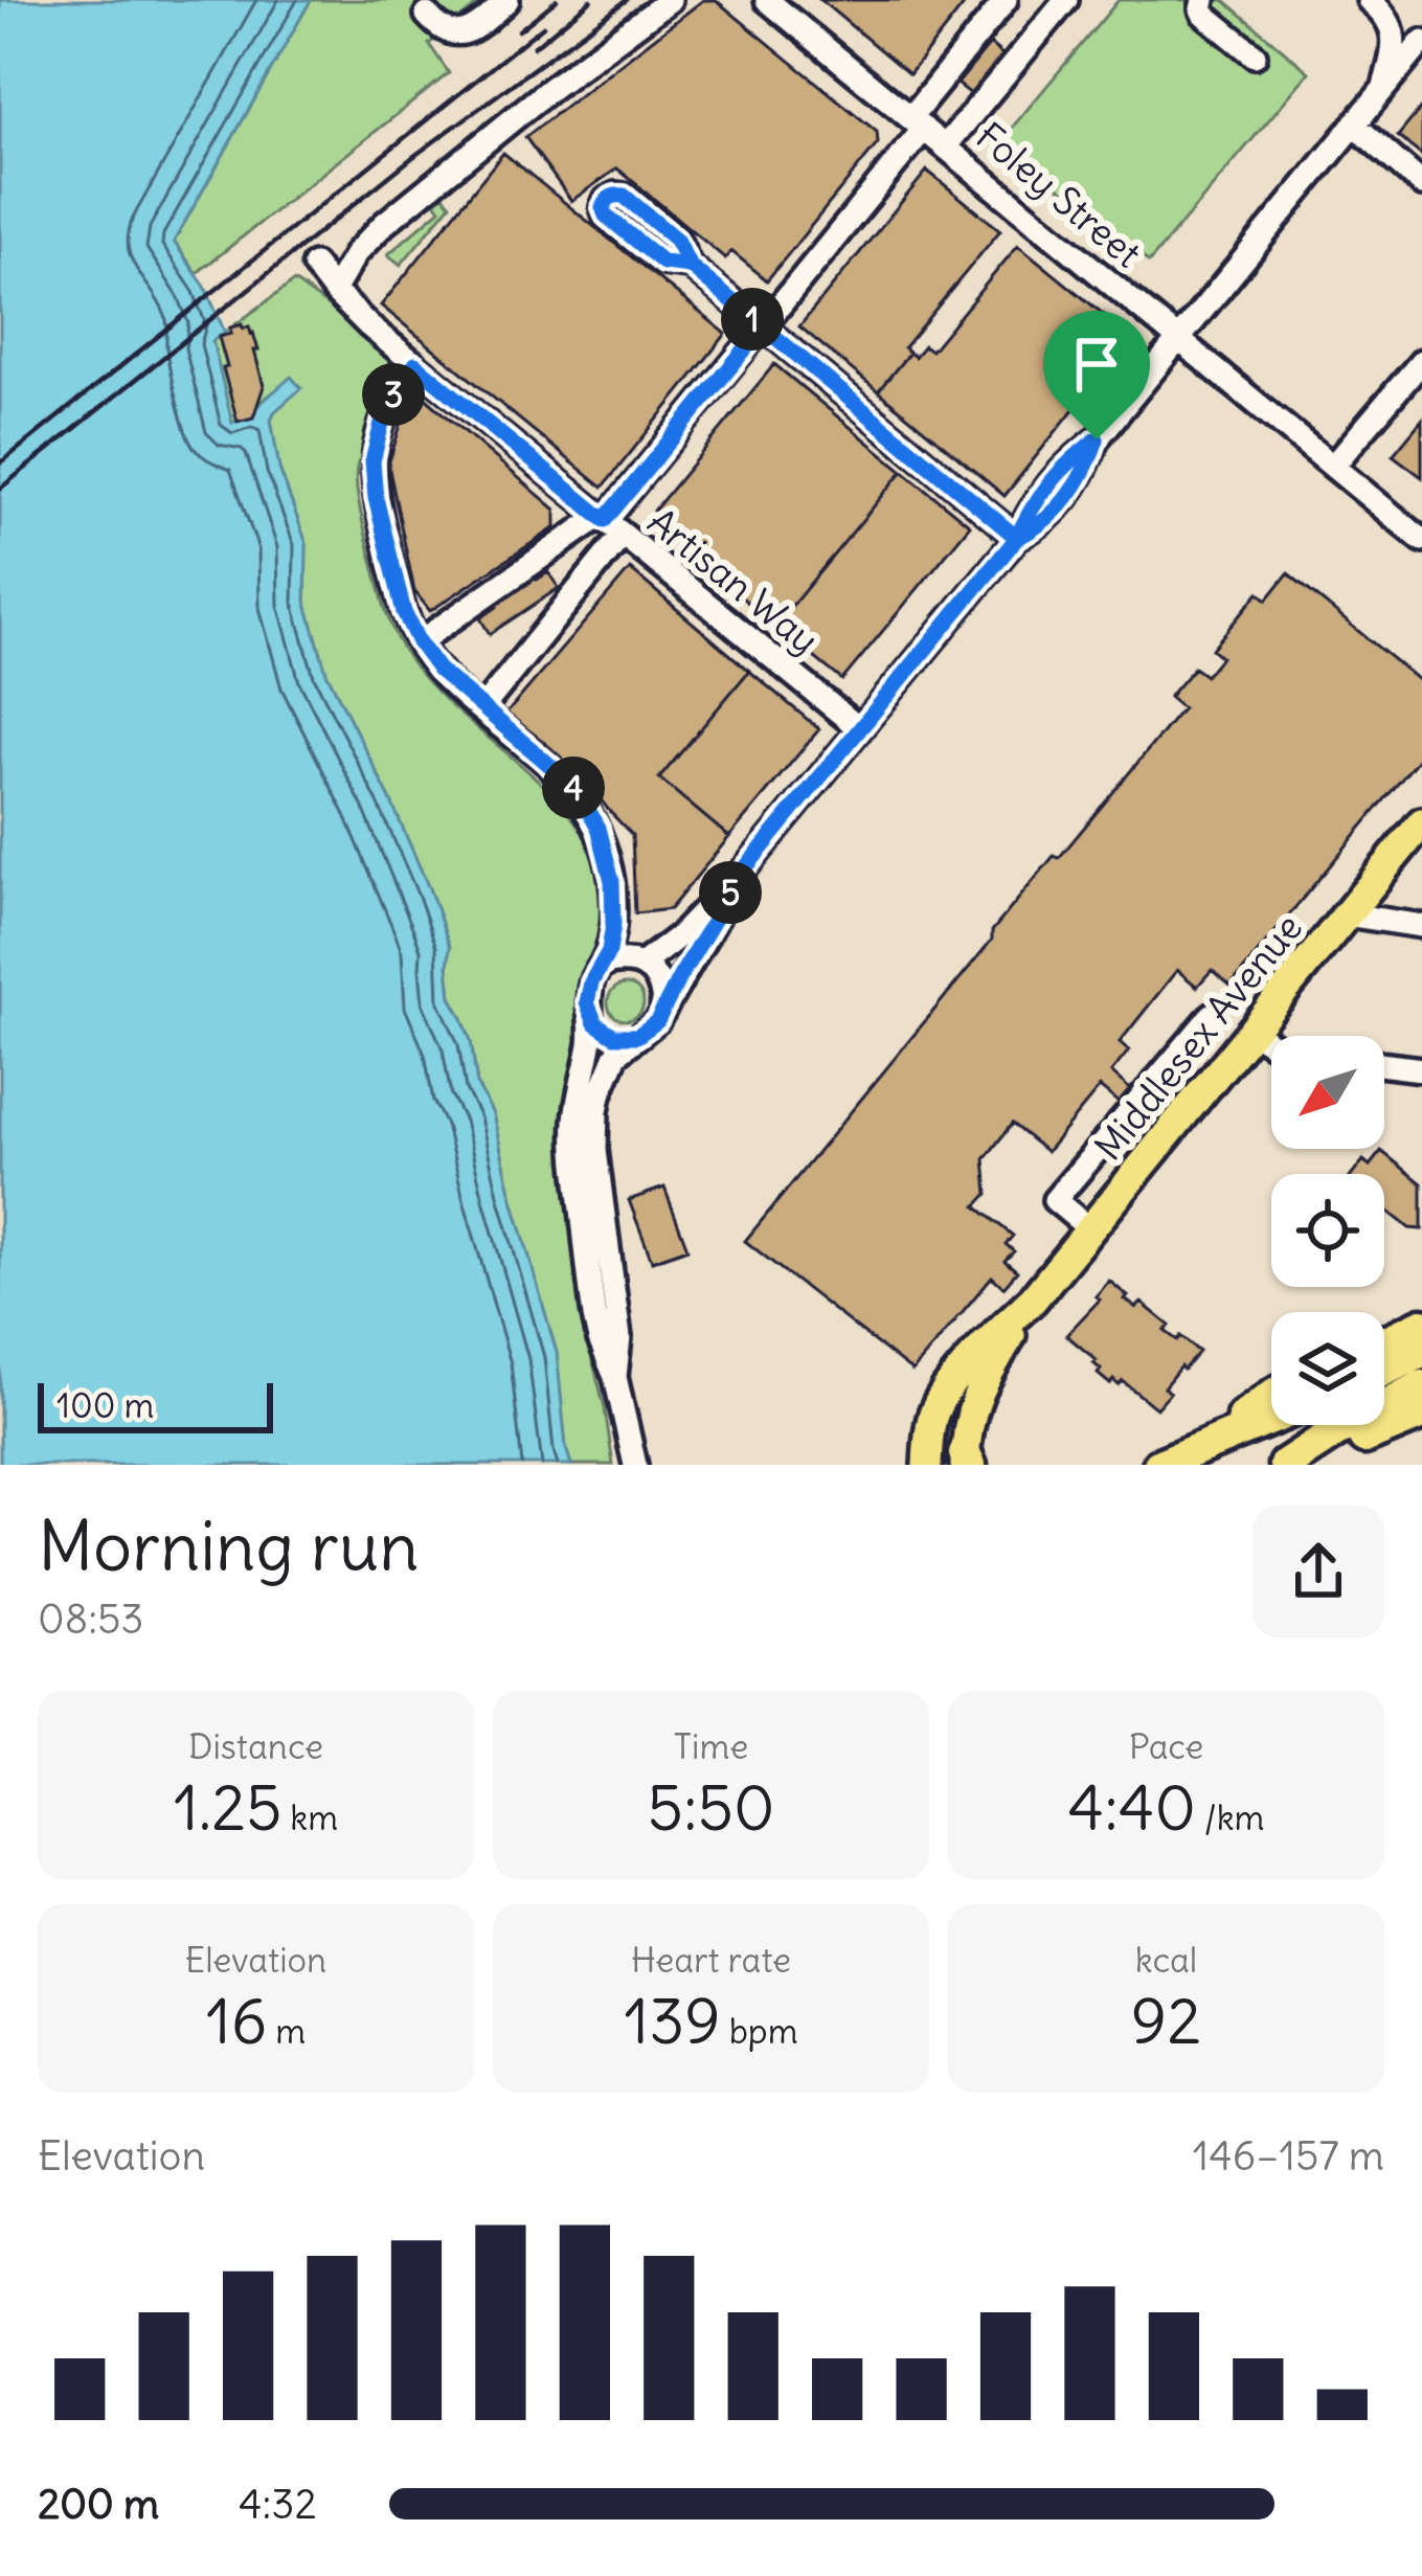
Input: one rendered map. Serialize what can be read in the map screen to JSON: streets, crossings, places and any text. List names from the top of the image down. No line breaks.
{"streets":{"main road":["Middlesex Avenue"],"street":["Foley Street","Artisan Way"]},"scale_bar":"100 m","north":"bottom left","page":{"pins":["1","3","4","5"],"scale":"100 m","heading":["Morning run","08:53"],"stats":[["Distance","1.25 km"],["Time","5:50"],["Pace","4:40 /km"],["Elevation","16 m"],["Heart rate","139 bpm"],["kcal","92"]],"chart":["Elevation","146–157 m"],"list":[{"name":"200 m","note":"4:32"}]}}
